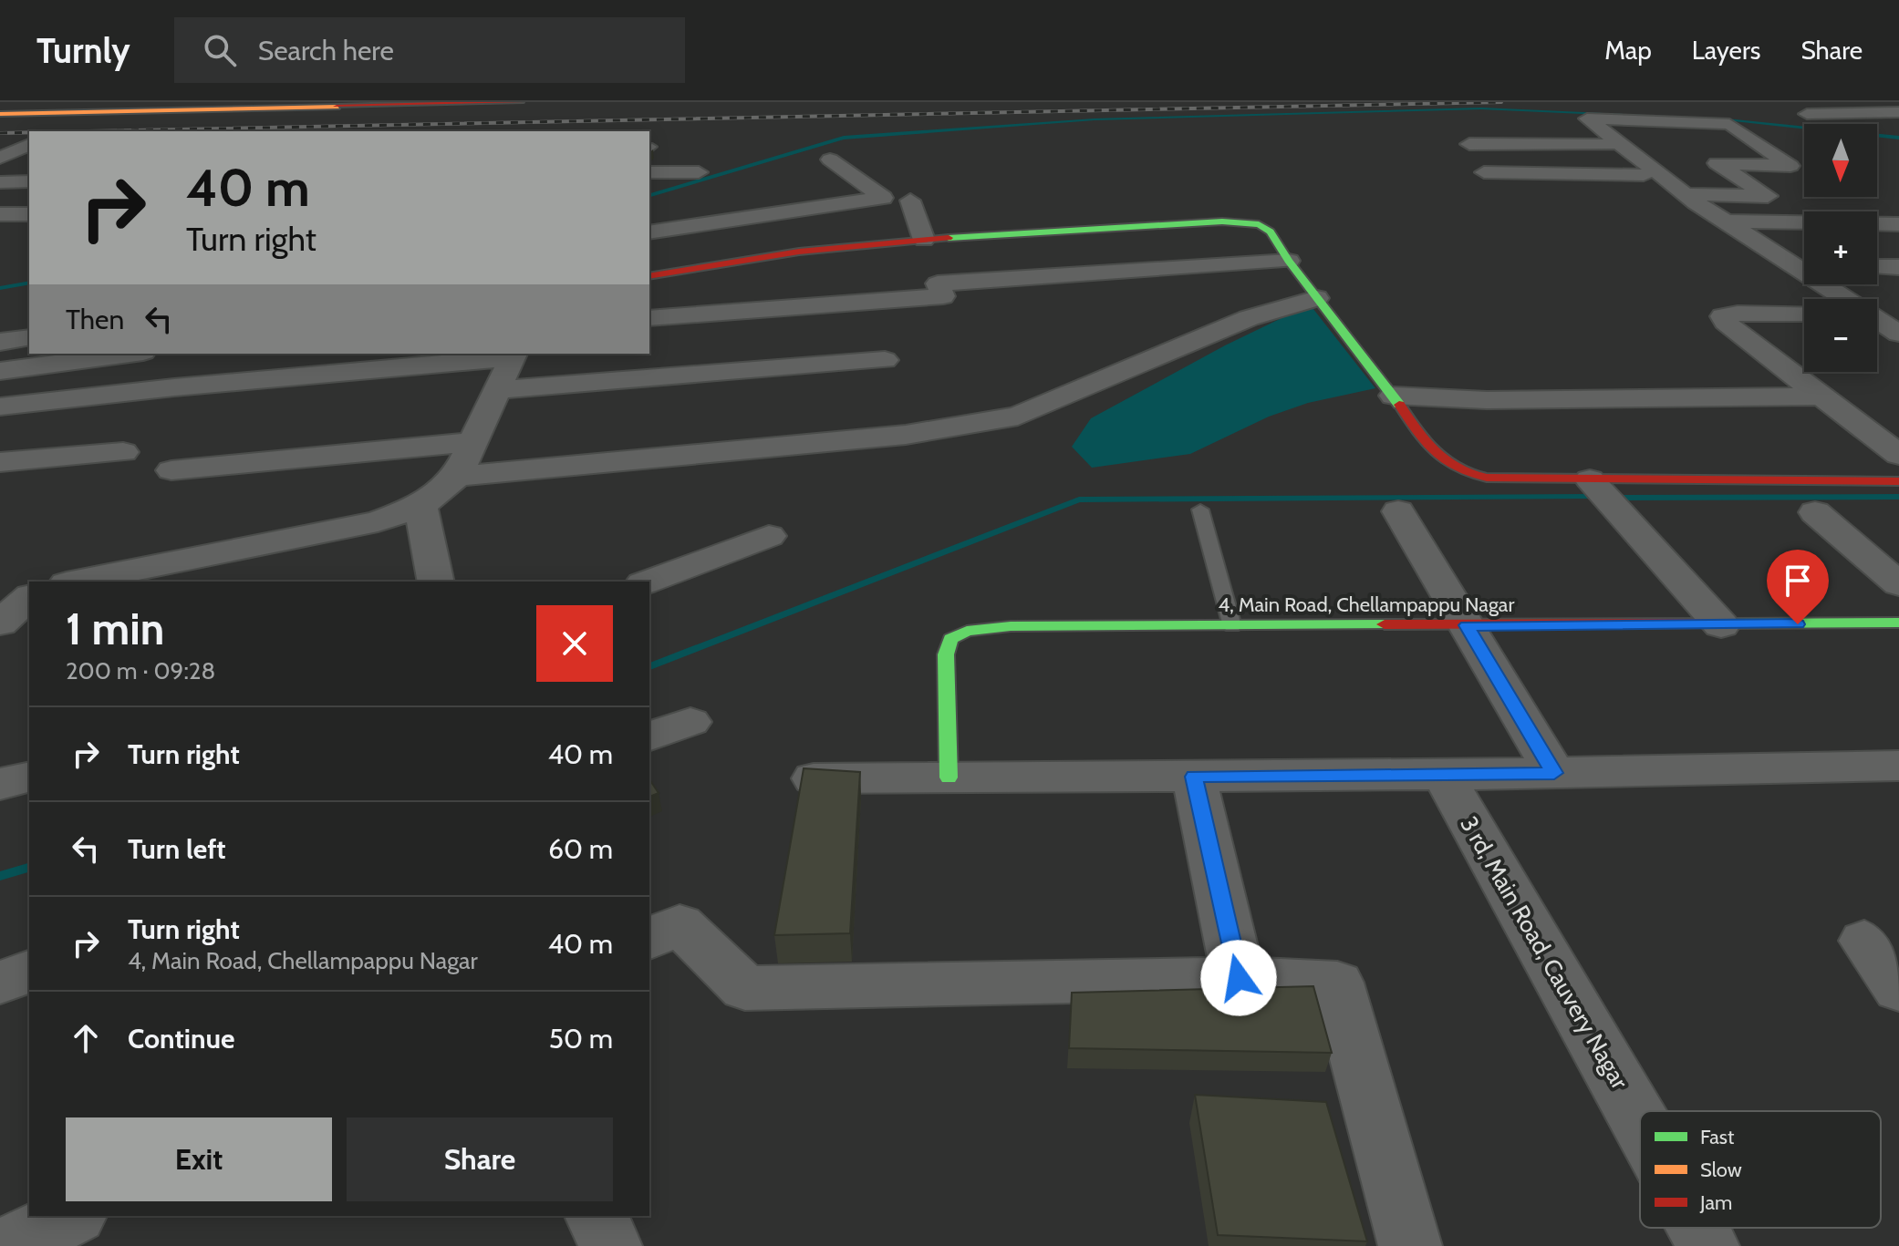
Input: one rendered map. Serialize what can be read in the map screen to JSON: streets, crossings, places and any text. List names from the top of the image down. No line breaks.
{"streets":{"street":["4, Main Road, Chellampappu Nagar","3 rd, Main Road, Cauvery Nagar"]},"legend":["Fast","Slow","Jam"],"north":"bottom","page":{"header":"Turnly","search":"Search here","nav":["Map","Layers","Share"],"map_buttons":["+","−"],"turn":["40 m","Turn right"],"then":"Then","heading":["1 min","200 m · 09:28"],"list":[{"name":"Turn right","value":"40 m"},{"name":"Turn left","value":"60 m"},{"name":"Turn right","note":"4, Main Road, Chellampappu Nagar","value":"40 m"},{"name":"Continue","value":"50 m"}],"buttons":["Exit","Share"]}}
